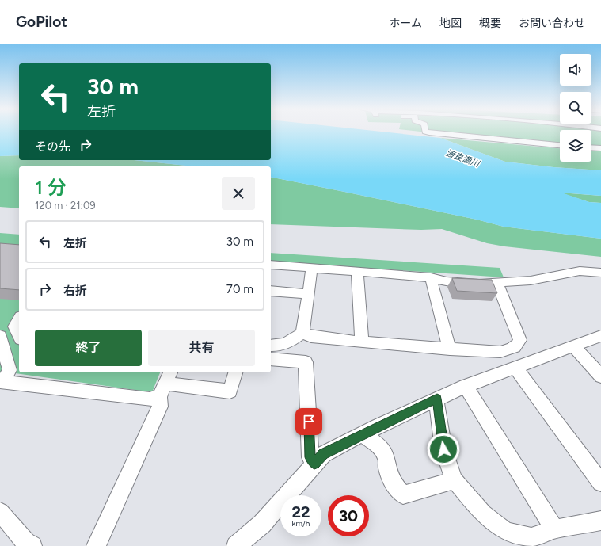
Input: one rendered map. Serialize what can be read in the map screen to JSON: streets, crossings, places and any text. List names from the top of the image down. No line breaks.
{"water":["渡良瀬川"],"page":{"header":"GoPilot","nav":["ホーム","地図","概要","お問い合わせ"],"turn":["30 m","左折"],"then":"その先","heading":["1 分","120 m · 21:09"],"list":[{"name":"左折","value":"30 m"},{"name":"右折","value":"70 m"}],"buttons":["終了","共有"],"speed":"22 km/h","limit":"30"}}
